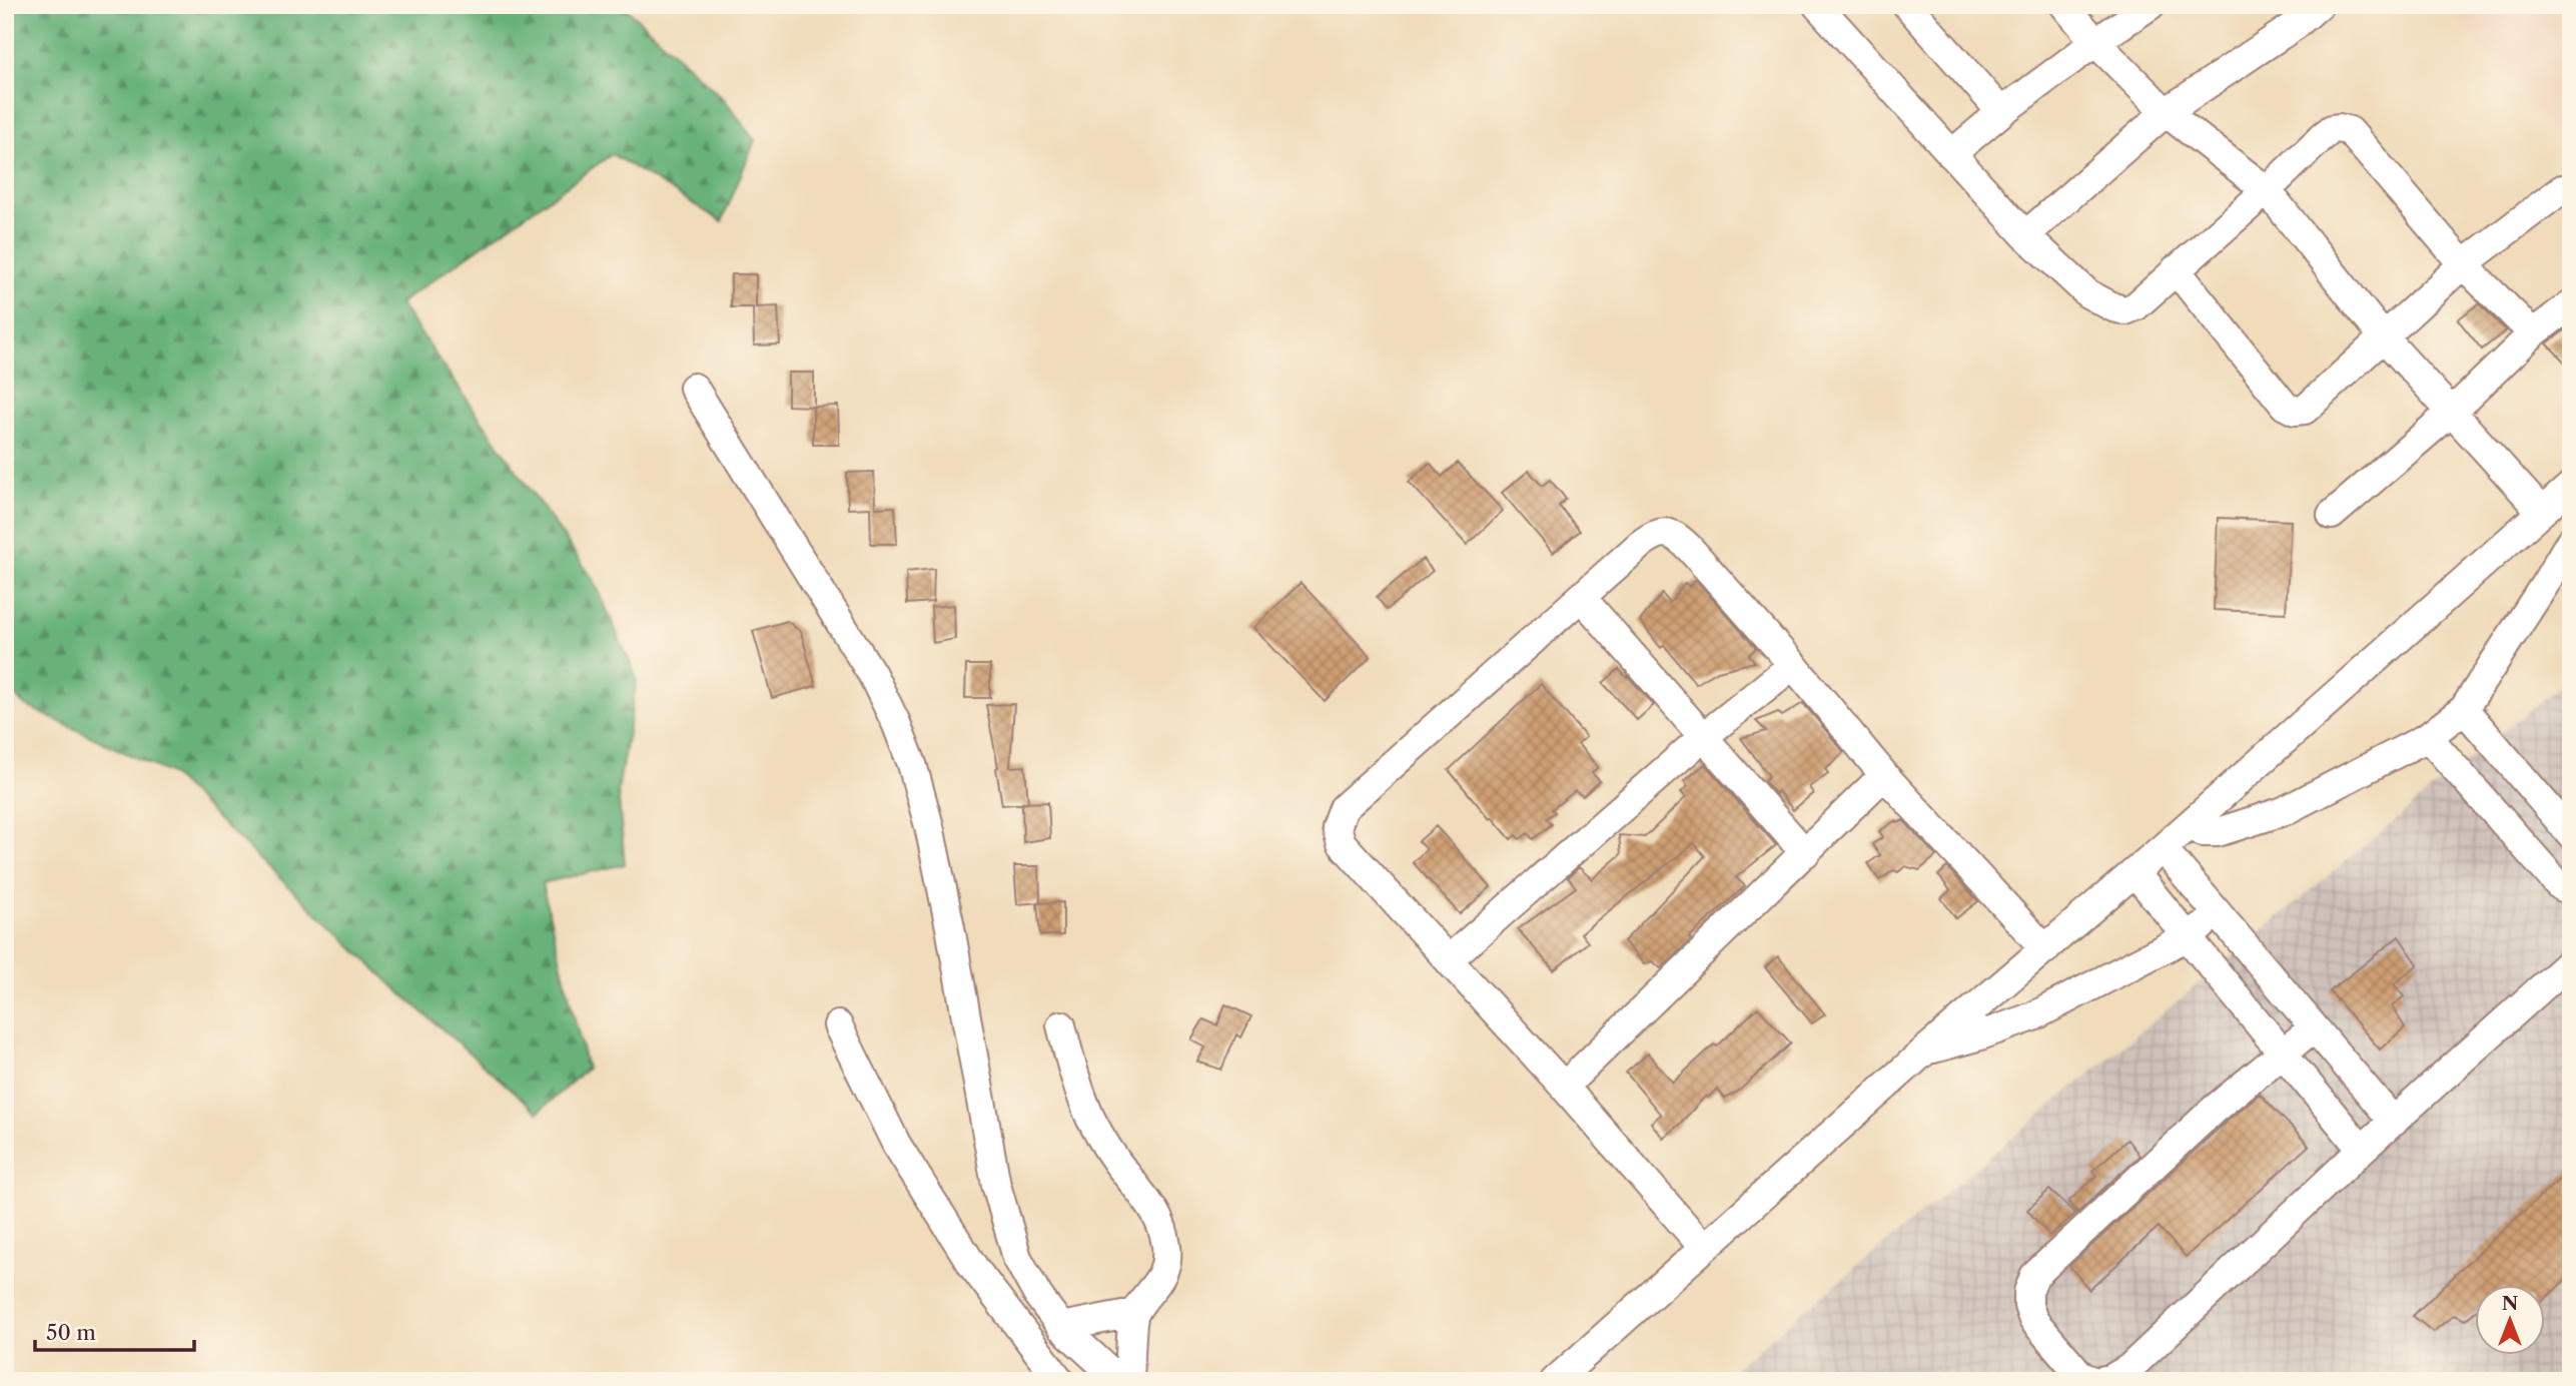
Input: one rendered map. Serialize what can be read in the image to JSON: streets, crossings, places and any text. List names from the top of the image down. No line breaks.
{"scale_bar":"50 m","north":"top"}
